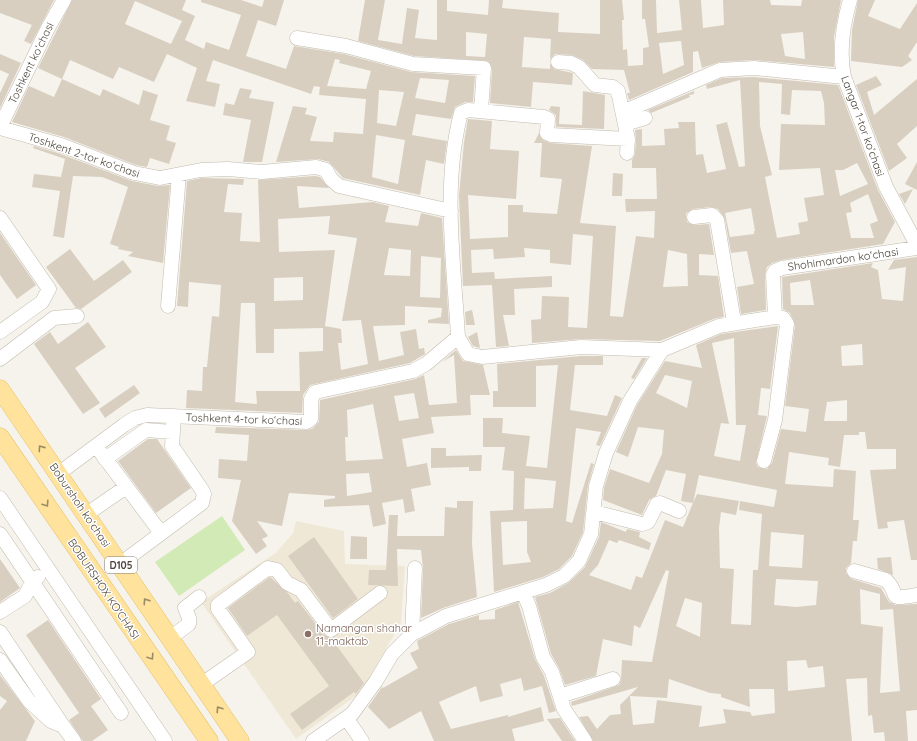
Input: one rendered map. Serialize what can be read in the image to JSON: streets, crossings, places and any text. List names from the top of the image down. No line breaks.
{"streets":{"main road":["Boburshoh koʻchasi","D105","BOBURSHOX KO'CHASI"],"street":["Toshkent koʻchasi","Langar 1-tor koʻchasi","Toshkent 2-tor koʻchasi","Shohimardon koʻchasi","Toshkent 4-tor koʻchasi"]},"crossings":[["Toshkent koʻchasi","Toshkent 2-tor koʻchasi"],["Langar 1-tor koʻchasi","Shohimardon koʻchasi"],["Toshkent 4-tor koʻchasi","Boburshoh koʻchasi"]],"one_way":["Boburshoh koʻchasi","BOBURSHOX KO'CHASI"],"places":["Namangan shahar 11-maktab"]}
